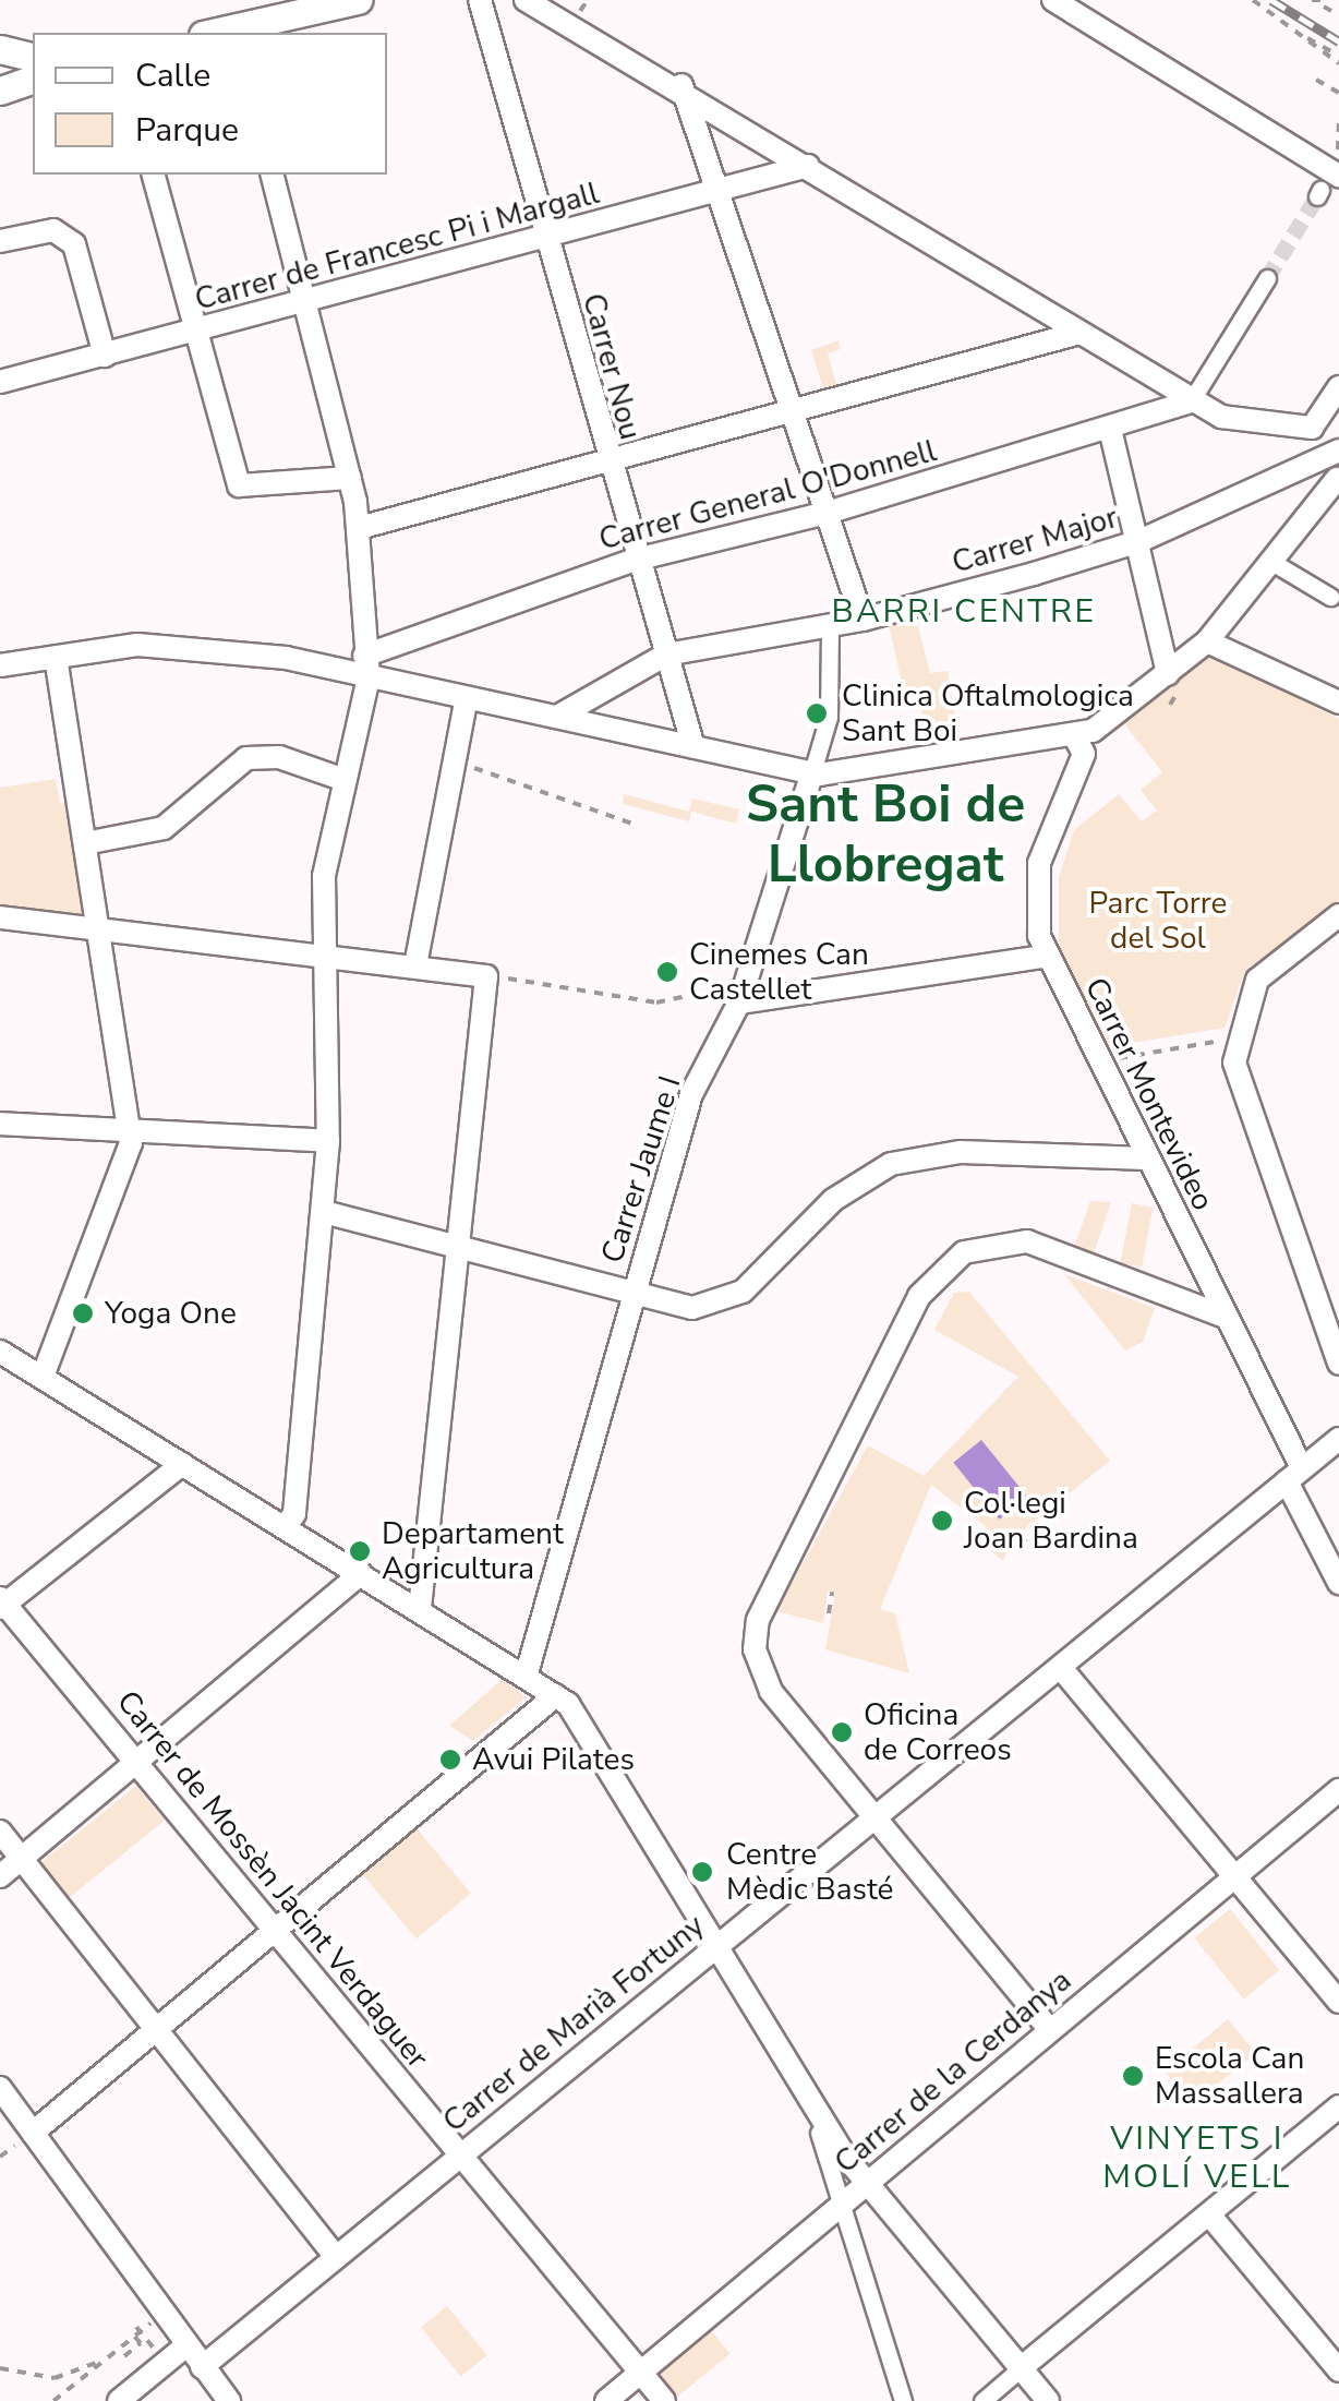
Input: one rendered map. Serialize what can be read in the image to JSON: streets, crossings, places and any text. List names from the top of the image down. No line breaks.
{"streets":{"street":["Carrer de Francesc Pi i Margall","Carrer Nou","Carrer General O'Donnell","Carrer Major","Carrer Montevideo","Carrer Jaume I","Carrer de Mossèn Jacint Verdaguer","Carrer de Marià Fortuny","Carrer de la Cerdanya"]},"crossings":[["Carrer de Francesc Pi i Margall","Carrer Nou"],["Carrer Nou","Carrer General O'Donnell"],["Carrer Nou","Carrer Major"],["Carrer Major","Carrer Jaume I"],["Carrer Montevideo","Carrer de Marià Fortuny"],["Carrer de Mossèn Jacint Verdaguer","Carrer de Marià Fortuny"],["Carrer de Mossèn Jacint Verdaguer","Carrer de la Cerdanya"]],"districts":["BARRI CENTRE","Sant Boi de Llobregat","VINYETS I MOLÍ VELL"],"parks":["Parc Torre del Sol"],"places":["Clinica Oftalmologica Sant Boi","Cinemes Can Castellet","Yoga One","Col·legi Joan Bardina","Departament Agricultura","Oficina de Correos","Avui Pilates","Centre Mèdic Basté","Escola Can Massallera"],"legend":["Calle","Parque"]}
